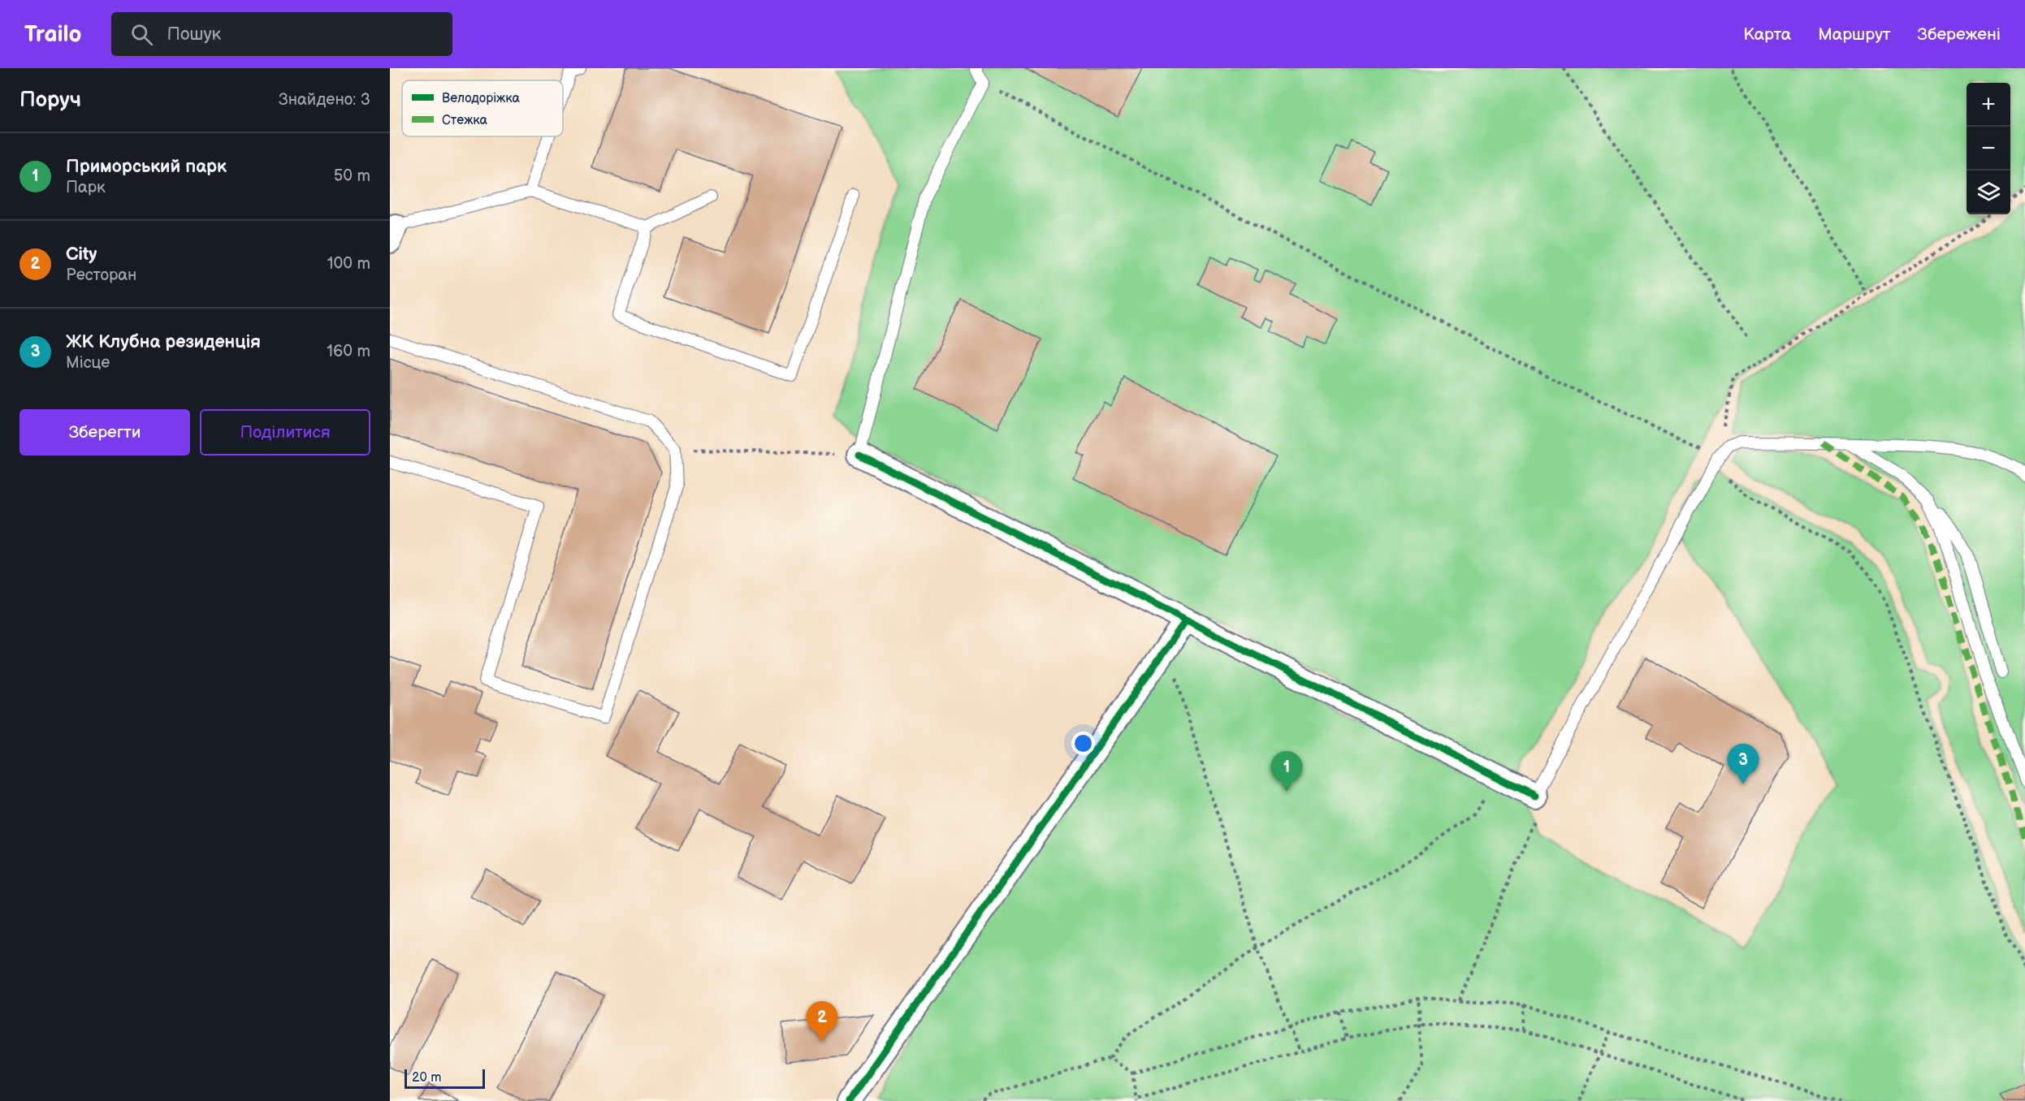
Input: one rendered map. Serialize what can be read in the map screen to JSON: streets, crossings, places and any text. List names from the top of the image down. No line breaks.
{"legend":["Велодоріжка","Стежка"],"scale_bar":"20 m","page":{"header":"Trailo","search":"Пошук","nav":["Карта","Маршрут","Збережені"],"heading":["Поруч","Знайдено: 3"],"map_buttons":["+","−"],"list":[{"mark":"1","name":"Приморський парк","note":"Парк","value":"50 m"},{"mark":"2","name":"City","note":"Ресторан","value":"100 m"},{"mark":"3","name":"ЖК Клубна резиденція","note":"Місце","value":"160 m"}],"buttons":["Зберегти","Поділитися"],"pins":["3","1","2"],"scale":"20 m"}}
